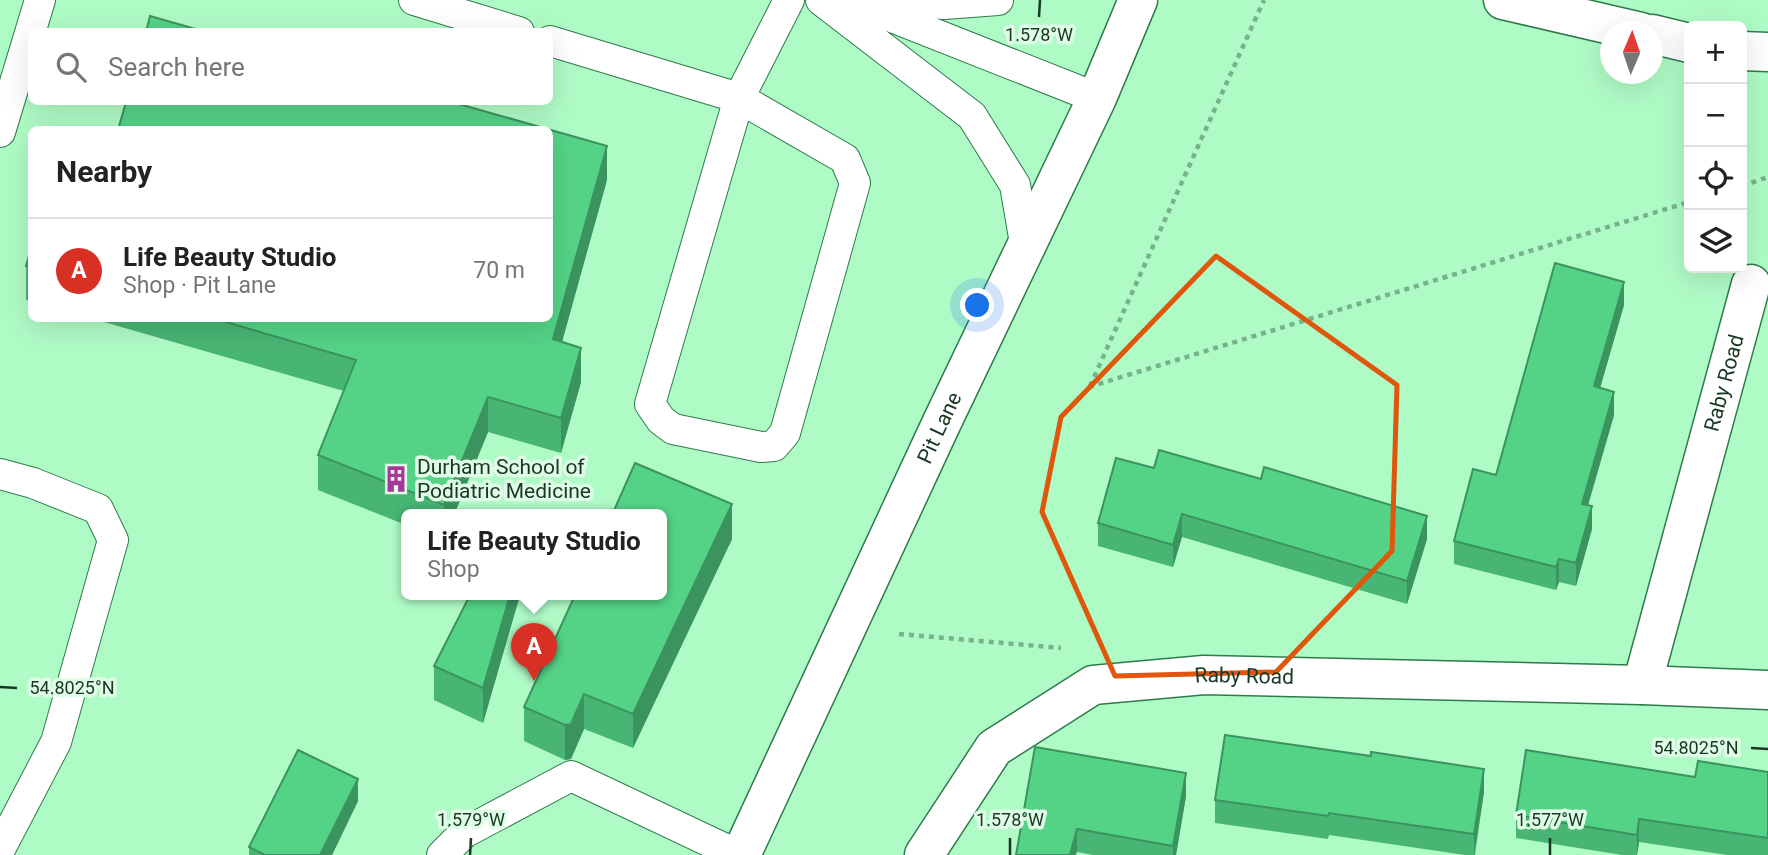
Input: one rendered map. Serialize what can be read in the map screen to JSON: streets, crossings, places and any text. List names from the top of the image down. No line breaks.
{"streets":{"street":["Raby Road","Pit Lane"]},"places":{"building":["Durham School of Podiatric Medicine"]},"north":"top","page":{"map_buttons":["+","−"],"search":"Search here","heading":"Nearby","list":[{"mark":"A","name":"Life Beauty Studio","note":"Shop · Pit Lane","value":"70 m"}],"popup":["Life Beauty Studio","Shop"],"pins":"A"},"coordinates":["1.578°W","54.8025°N","1.579°W","1.577°W"]}
